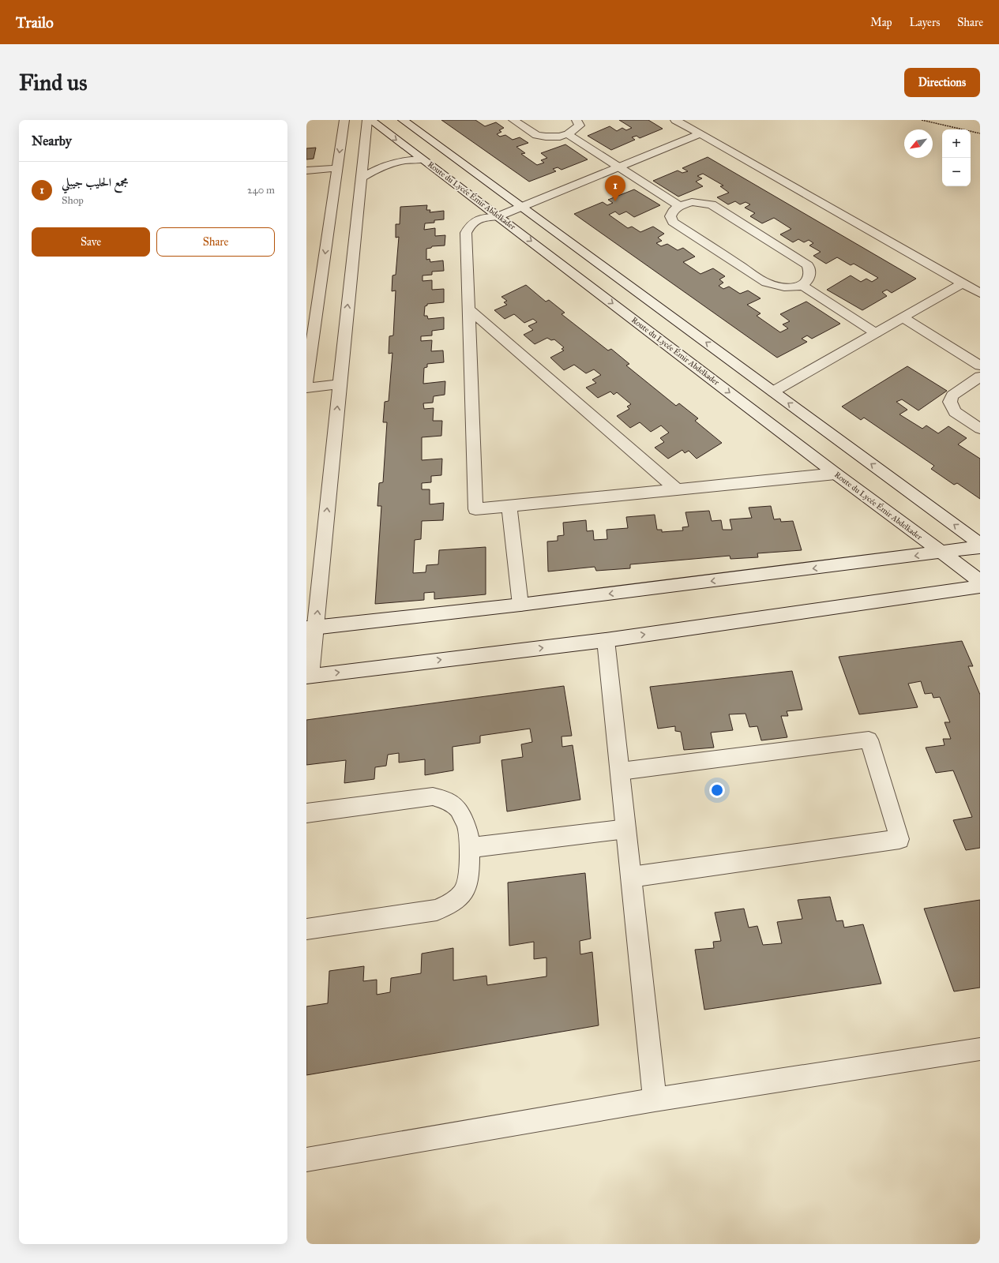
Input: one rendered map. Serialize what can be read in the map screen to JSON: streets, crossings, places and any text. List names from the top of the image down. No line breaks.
{"streets":{"street":["Route du Lycée Émir Abdelkader"]},"north":"bottom left","page":{"header":"Trailo","nav":["Map","Layers","Share"],"buttons":["Directions",["Save","Share"]],"title":"Find us","heading":"Nearby","map_buttons":["+","−"],"list":[{"mark":"1","name":"مجمع الحليب جيبلي","note":"Shop","value":"240 m"}],"pins":"1"}}
